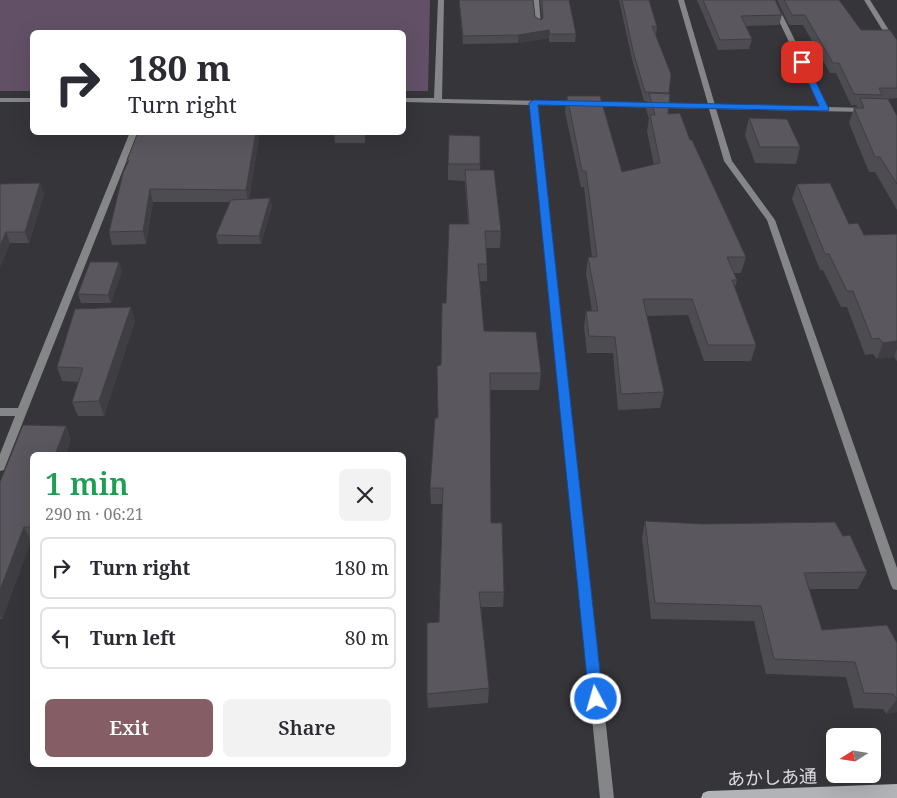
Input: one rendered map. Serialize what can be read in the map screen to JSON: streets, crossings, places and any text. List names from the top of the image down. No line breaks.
{"streets":{"street":["あかしあ通"]},"north":"left","page":{"turn":["180 m","Turn right"],"heading":["1 min","290 m · 06:21"],"list":[{"name":"Turn right","value":"180 m"},{"name":"Turn left","value":"80 m"}],"buttons":["Exit","Share"]}}
